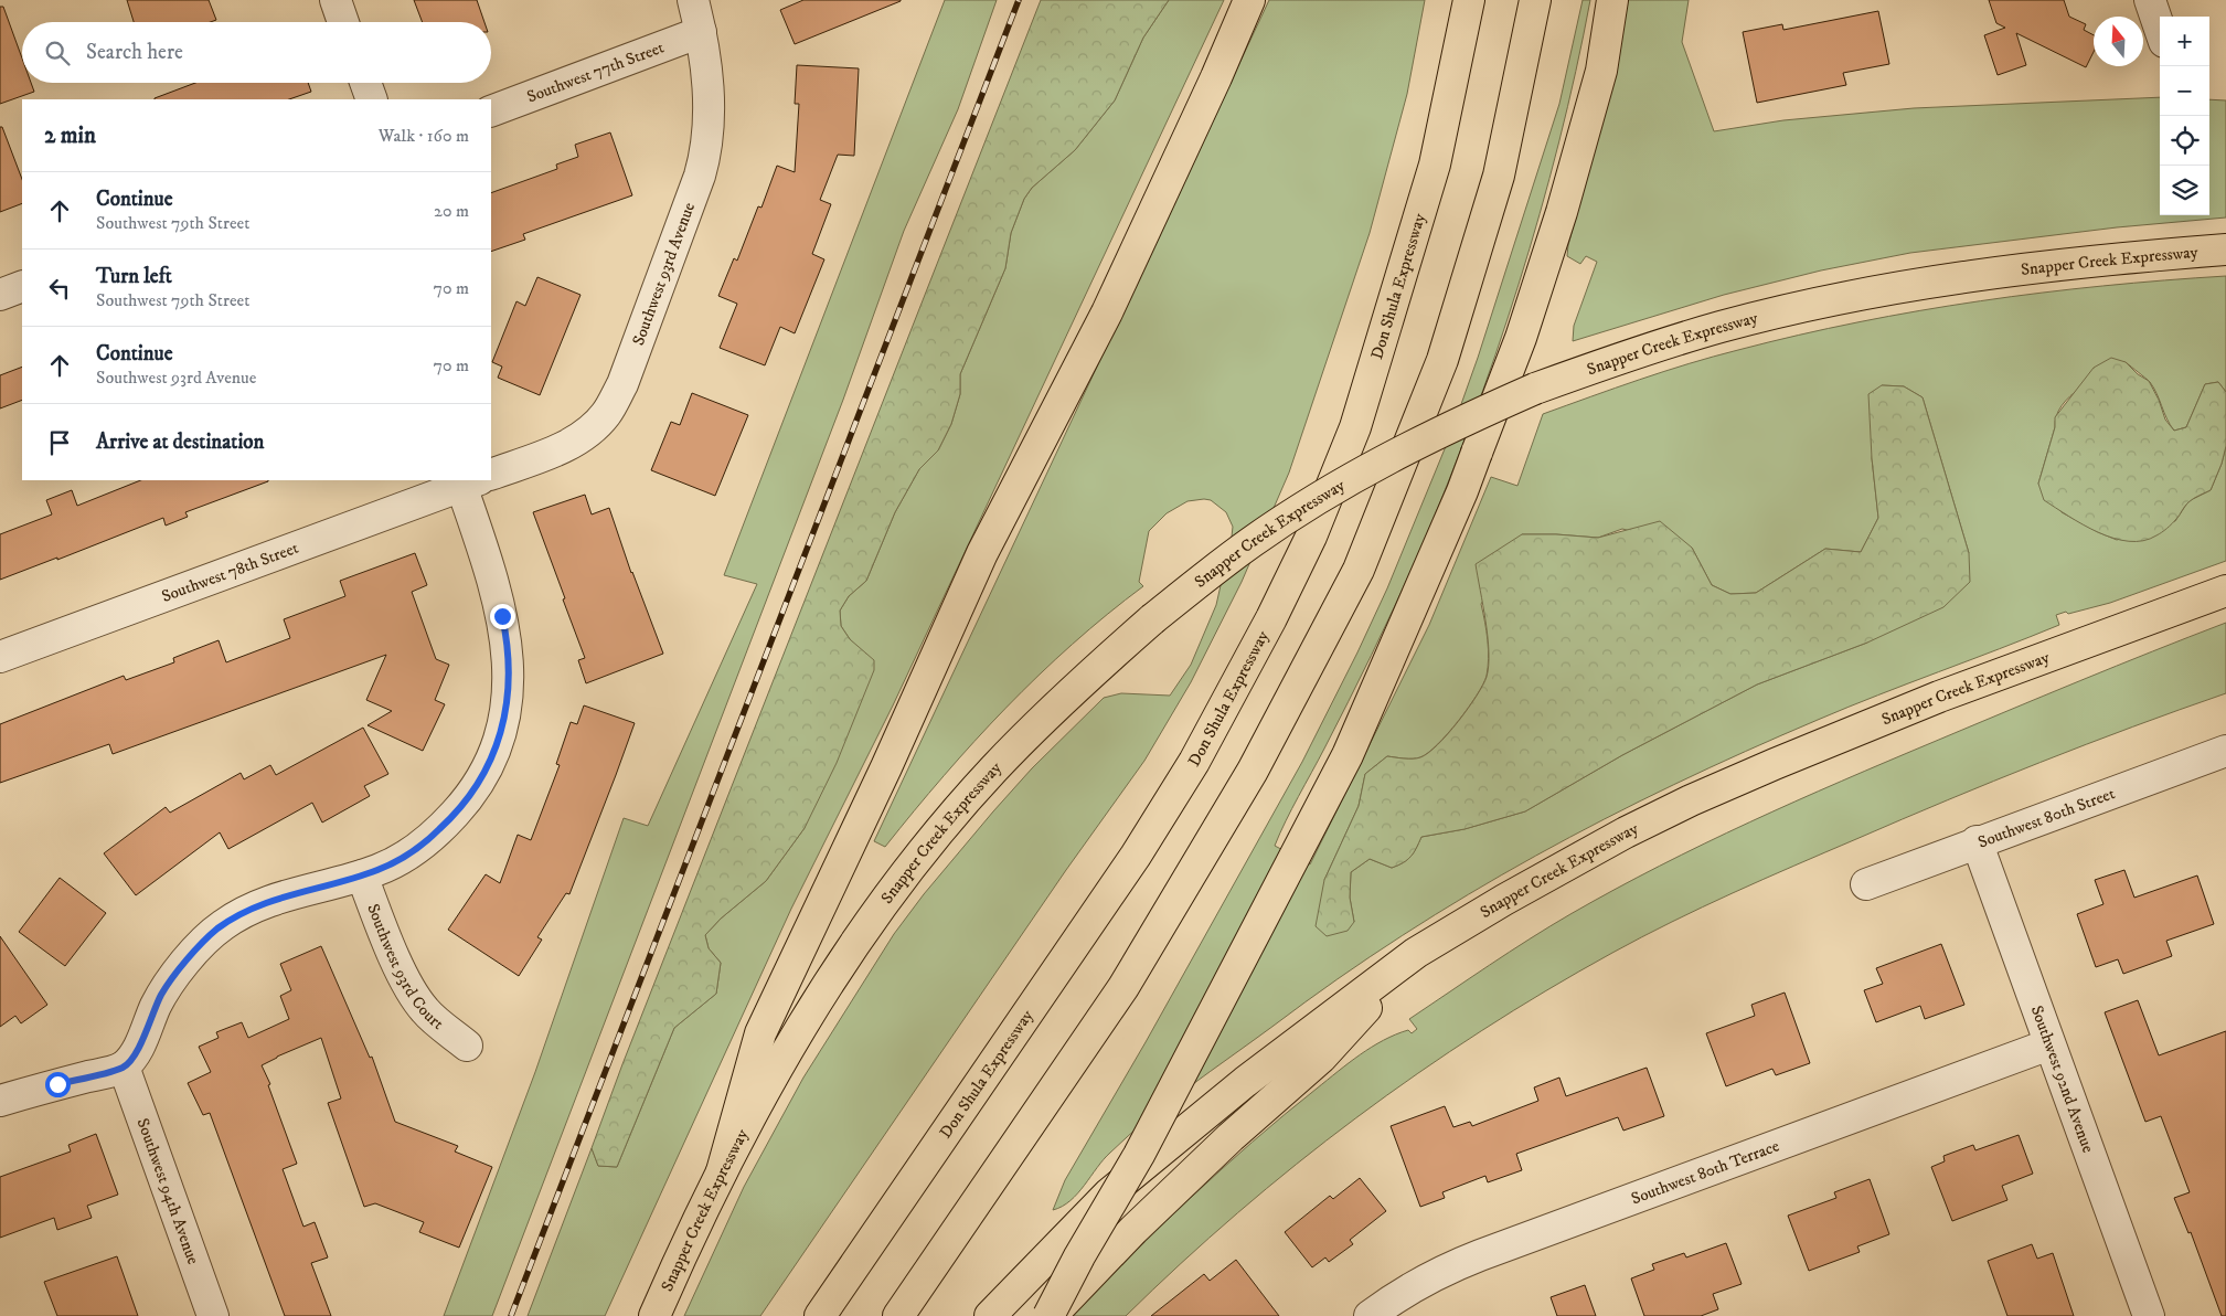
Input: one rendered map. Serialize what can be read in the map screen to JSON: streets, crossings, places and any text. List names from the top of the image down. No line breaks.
{"streets":{"highway":["Snapper Creek Expressway","Don Shula Expressway"],"street":["Southwest 77th Street","Southwest 93rd Avenue","Southwest 78th Street","Southwest 80th Street","Southwest 93rd Court","Southwest 92nd Avenue","Southwest 80th Terrace","Southwest 94th Avenue"]},"crossings":[["Southwest 77th Street","Southwest 93rd Avenue"],["Southwest 80th Street","Southwest 92nd Avenue"],["Southwest 92nd Avenue","Southwest 80th Terrace"]],"north":"top","page":{"map_buttons":["+","−"],"search":"Search here","heading":["2 min","Walk · 160 m"],"list":[["Continue","Southwest 79th Street","20 m"],["Turn left","Southwest 79th Street","70 m"],["Continue","Southwest 93rd Avenue","70 m"],"Arrive at destination"]}}
